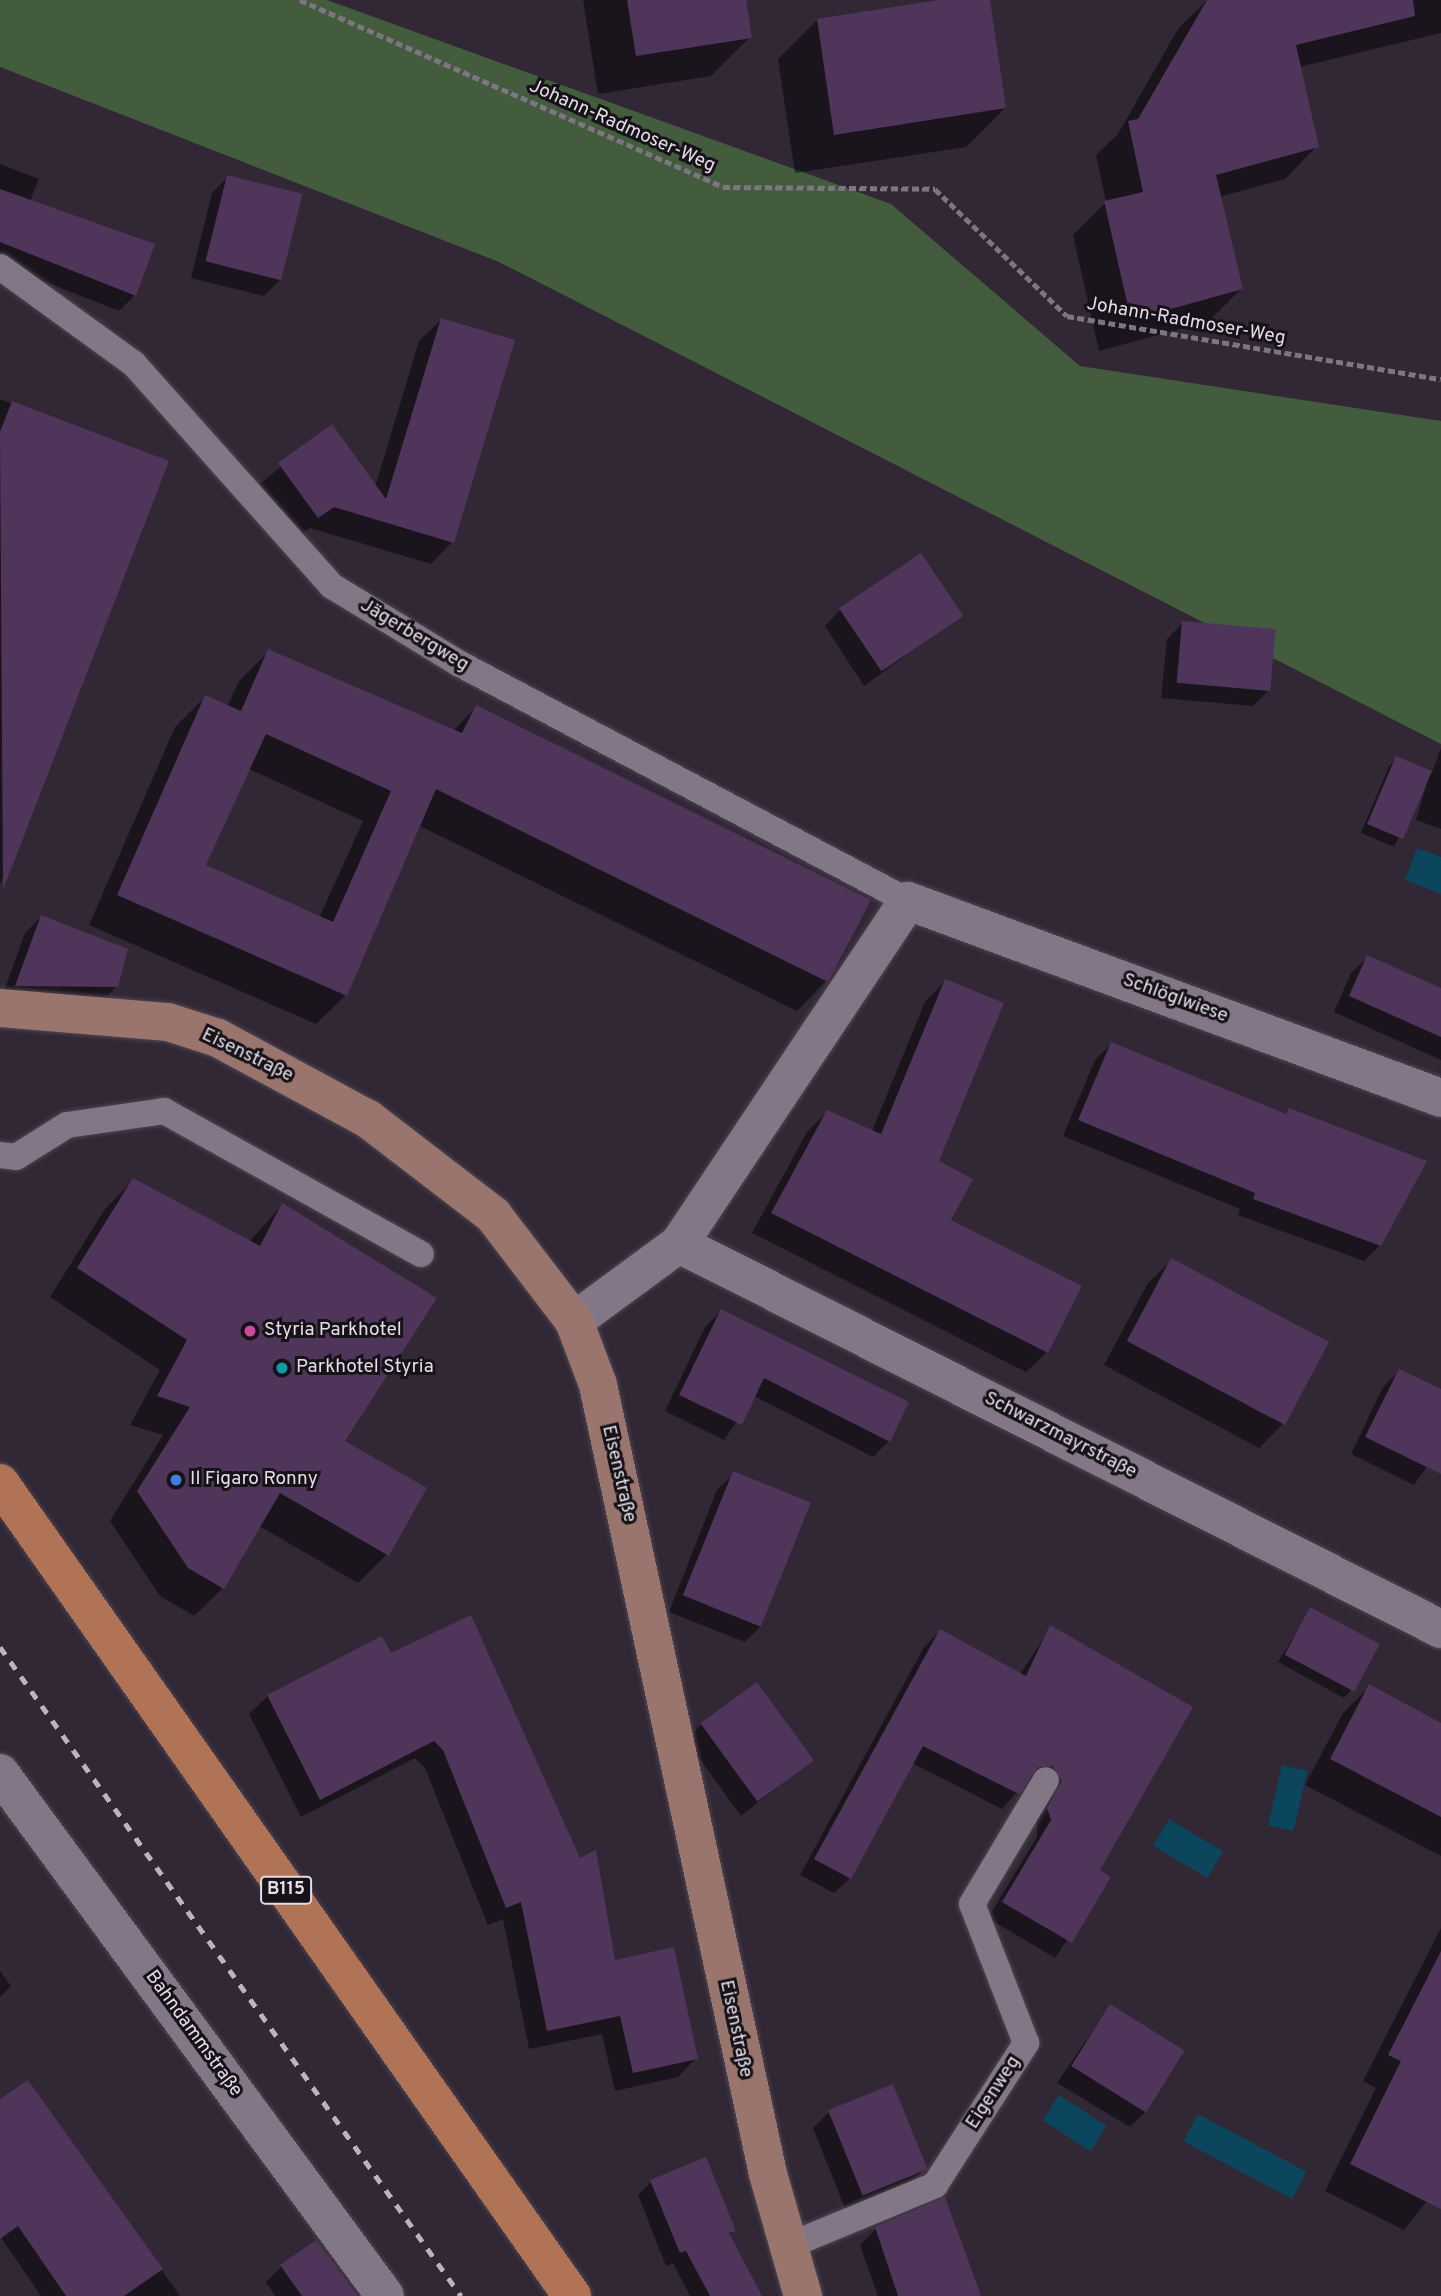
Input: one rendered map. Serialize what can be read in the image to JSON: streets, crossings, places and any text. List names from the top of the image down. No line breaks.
{"streets":{"main road":["B115"],"street":["Schlöglwiese","Eisenstraße","Schwarzmayrstraße","Bahndammstraße"],"lane":["Jägerbergweg","Eigenweg"],"path":["Johann-Radmoser-Weg"]},"crossings":[["Jägerbergweg","Schlöglwiese"],["Eisenstraße","Eigenweg"]],"places":["Styria Parkhotel","Parkhotel Styria","Il Figaro Ronny"]}
